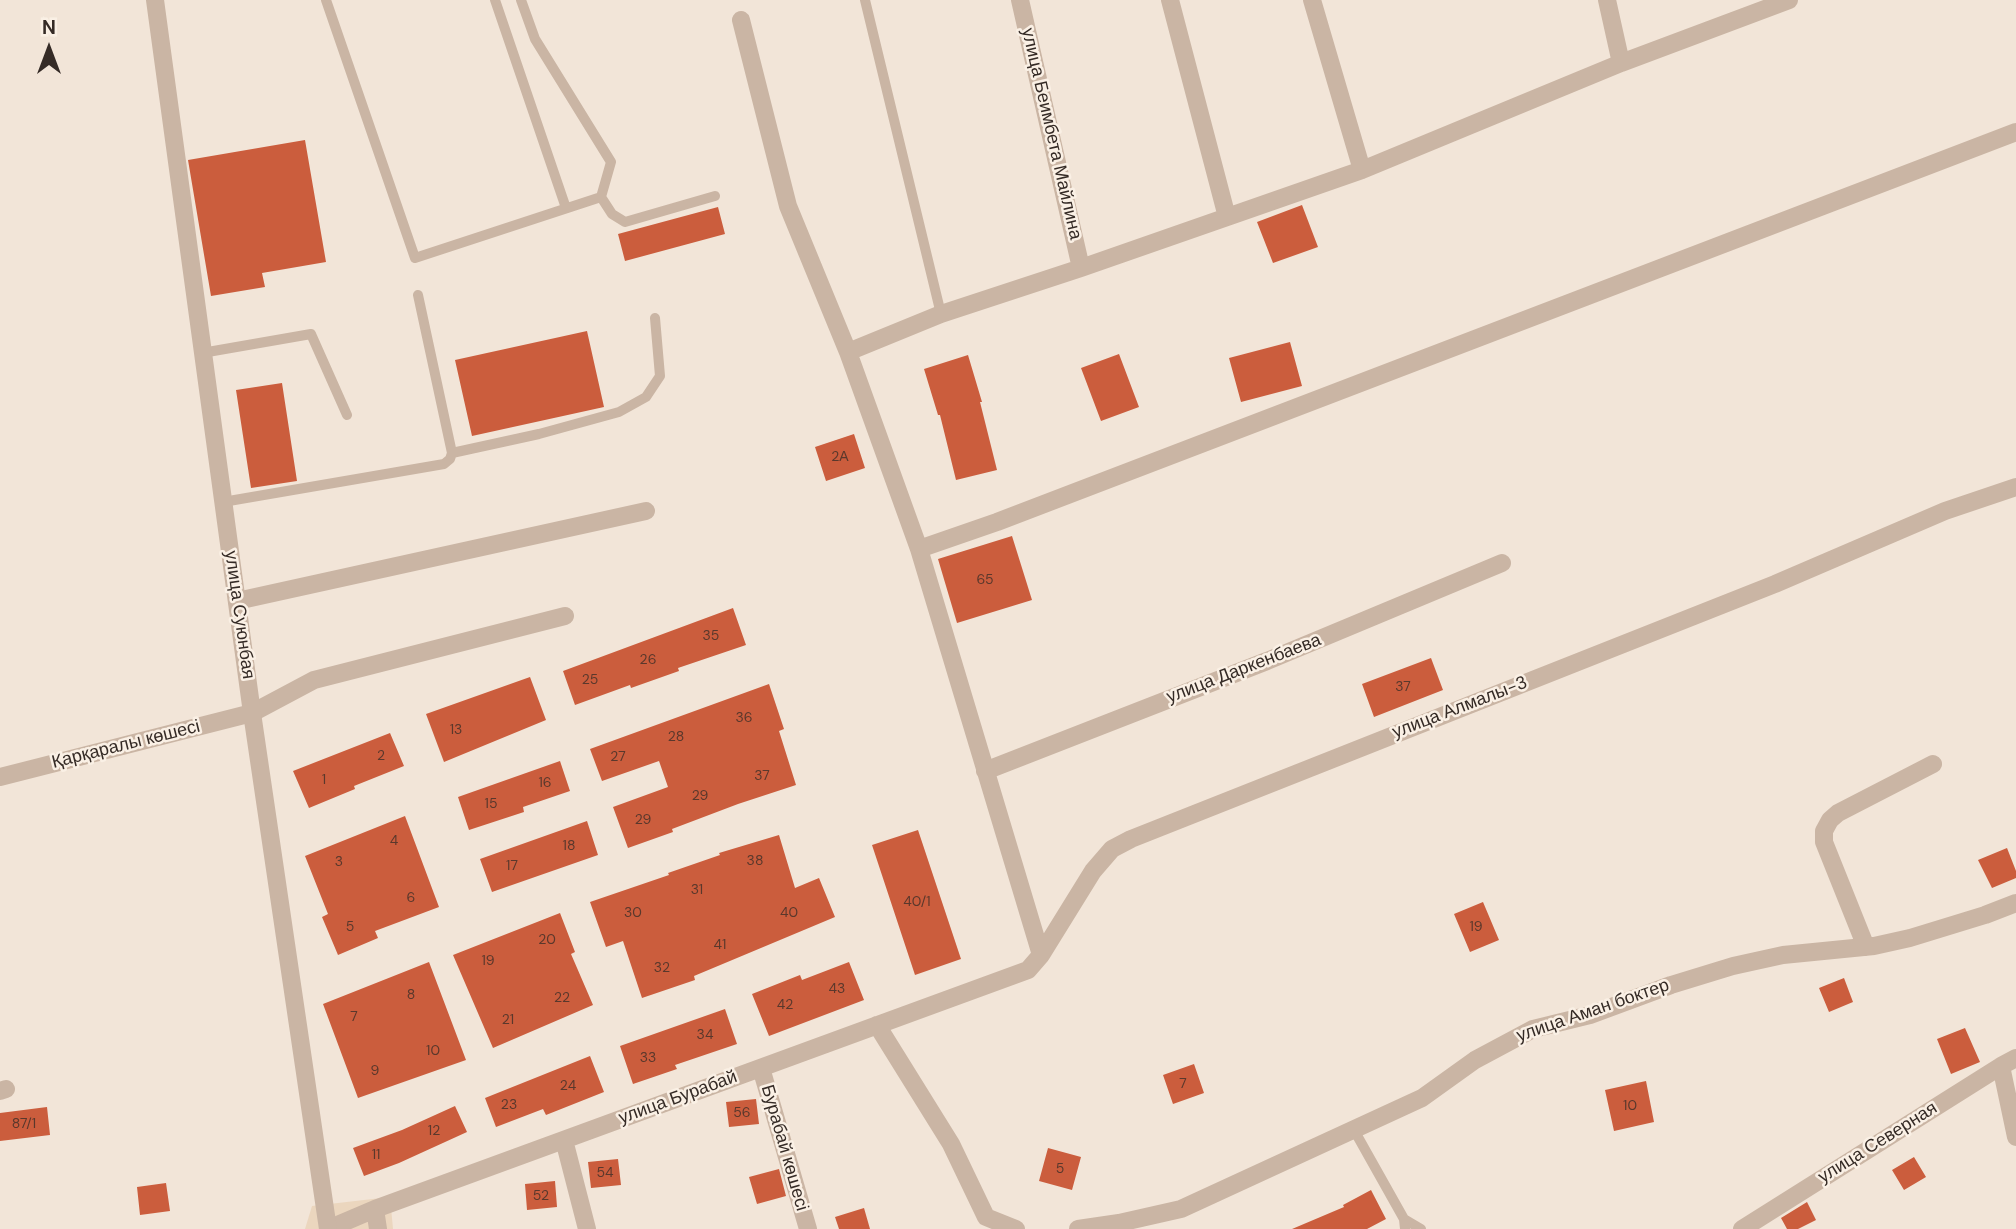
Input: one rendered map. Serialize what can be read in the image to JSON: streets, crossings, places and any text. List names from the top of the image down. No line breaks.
{"streets":{"street":["улица Беимбета Майлина","улица Суюнбая","улица Даркенбаева","улица Алмалы-3","Қарқаралы көшесі","улица Аман боктер","улица Бурабай","улица Северная","Бурабай көшесі"]},"crossings":[["улица Суюнбая","Қарқаралы көшесі"],["улица Суюнбая","улица Бурабай"],["улица Алмалы-3","улица Бурабай"],["улица Бурабай","Бурабай көшесі"]],"house_numbers":["2А","65","35","26","25","37","36","13","28","2","27","37","1","16","29","15","29","4","18","38","3","17","31","6","40/1","30","40","5","19","20","41","19","32","43","8","22","42","7","21","34","10","33","9","7","24","23","10","56","87/1","12","11","5","54","52"],"north":"top"}
